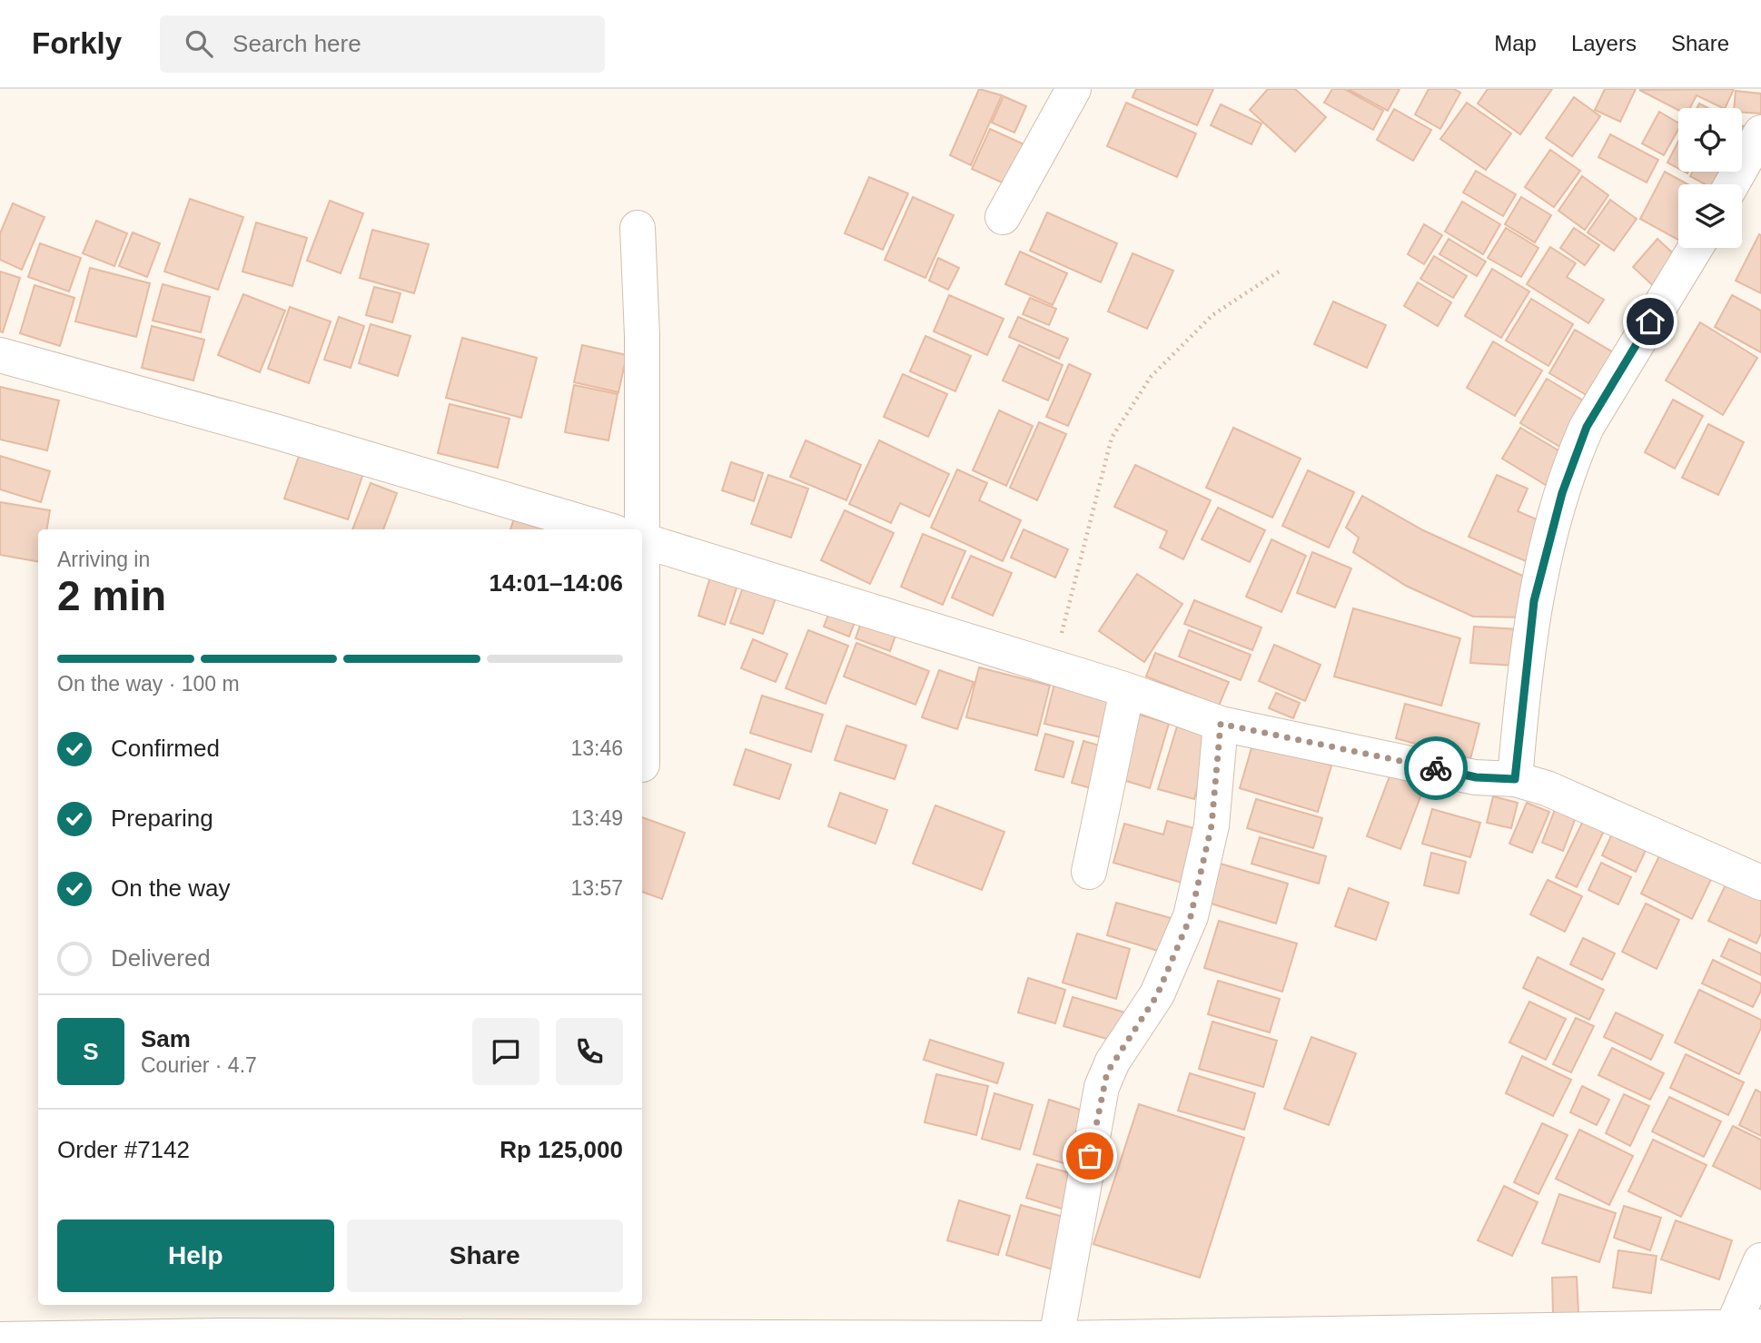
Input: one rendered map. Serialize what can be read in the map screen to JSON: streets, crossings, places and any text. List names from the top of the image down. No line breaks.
{"page":{"header":"Forkly","search":"Search here","nav":["Map","Layers","Share"],"heading":["2 min","Arriving in","14:01–14:06"],"panel":["Sam","Courier · 4.7","Order #7142","Rp 125,000"],"bar":"On the way · 100 m","list":[["Confirmed","13:46"],["Preparing","13:49"],["On the way","13:57"],"Delivered"],"round":"S","buttons":["Help","Share"]}}
